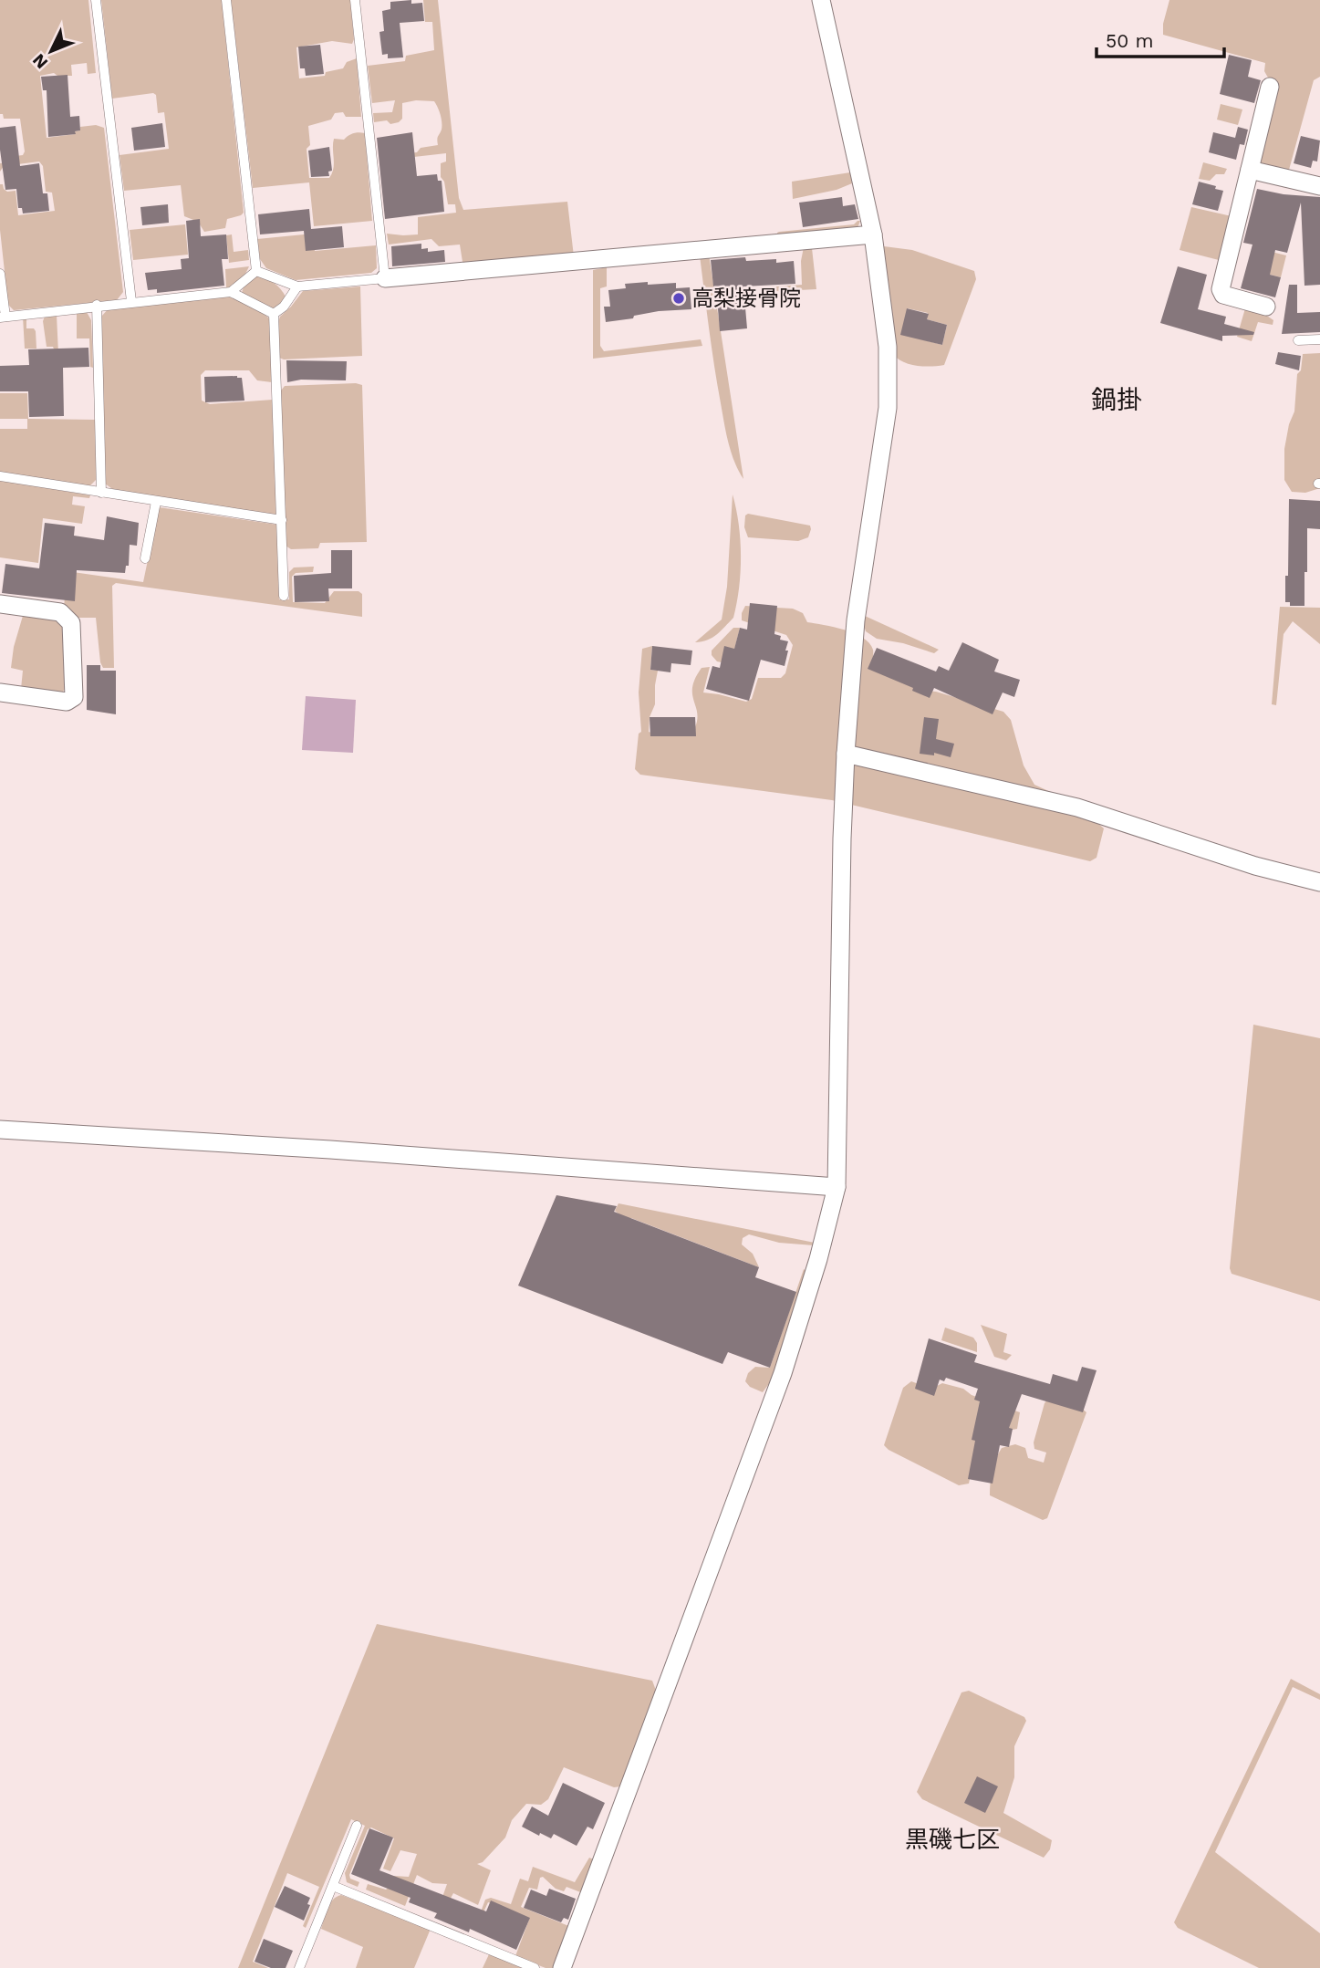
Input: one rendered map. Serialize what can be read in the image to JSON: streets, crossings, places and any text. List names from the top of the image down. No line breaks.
{"districts":["鍋掛","黒磯七区"],"places":["高梨接骨院"],"scale_bar":"50 m","north":"bottom left"}
